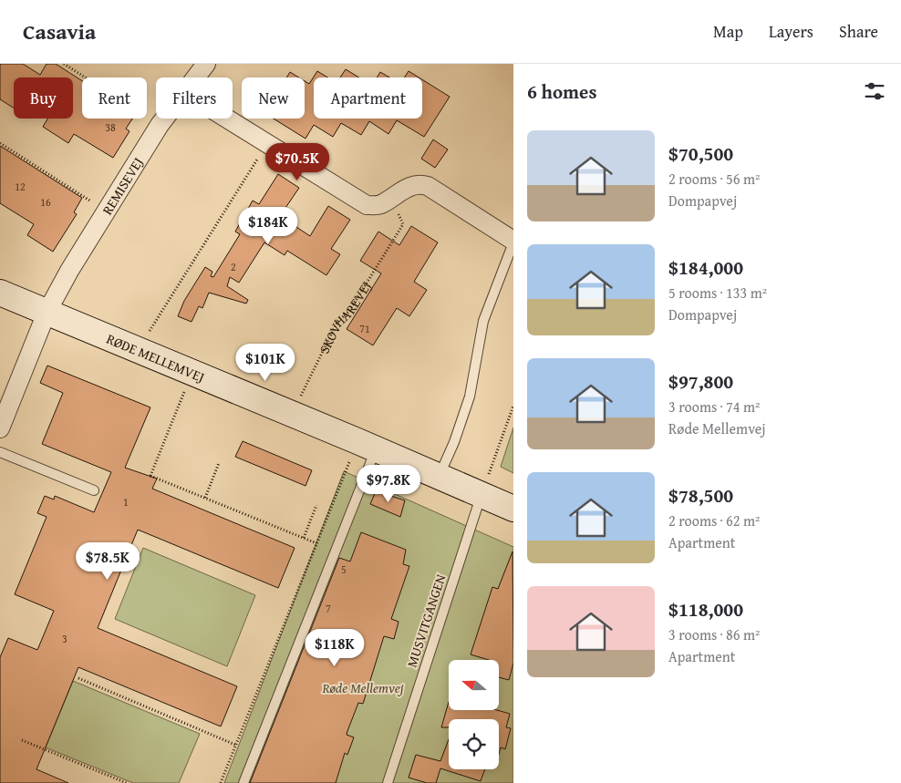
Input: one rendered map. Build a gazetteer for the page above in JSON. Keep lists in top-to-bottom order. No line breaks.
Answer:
{"streets":{"street":["REMISEVEJ","RØDE MELLEMVEJ"],"lane":["MUSVITGANGEN"],"path":["SKOVHAREVEJ"]},"crossings":[["REMISEVEJ","RØDE MELLEMVEJ"],["SKOVHAREVEJ","RØDE MELLEMVEJ"],["RØDE MELLEMVEJ","MUSVITGANGEN"]],"parks":["Røde Mellemvej"],"house_numbers":["38","12","16","2","71","1","5","7","3"],"north":"left","page":{"header":"Casavia","nav":["Map","Layers","Share"],"heading":"6 homes","chip":["Buy","Rent","Filters","New","Apartment"],"list":[{"name":"$70,500","note":"2 rooms · 56 m² · Dompapvej"},{"name":"$184,000","note":"5 rooms · 133 m² · Dompapvej"},{"name":"$97,800","note":"3 rooms · 74 m² · Røde Mellemvej"},{"name":"$78,500","note":"2 rooms · 62 m² · Apartment"},{"name":"$118,000","note":"3 rooms · 86 m² · Apartment"}],"price":["$70.5K","$184K","$101K","$97.8K","$78.5K","$118K"]}}
